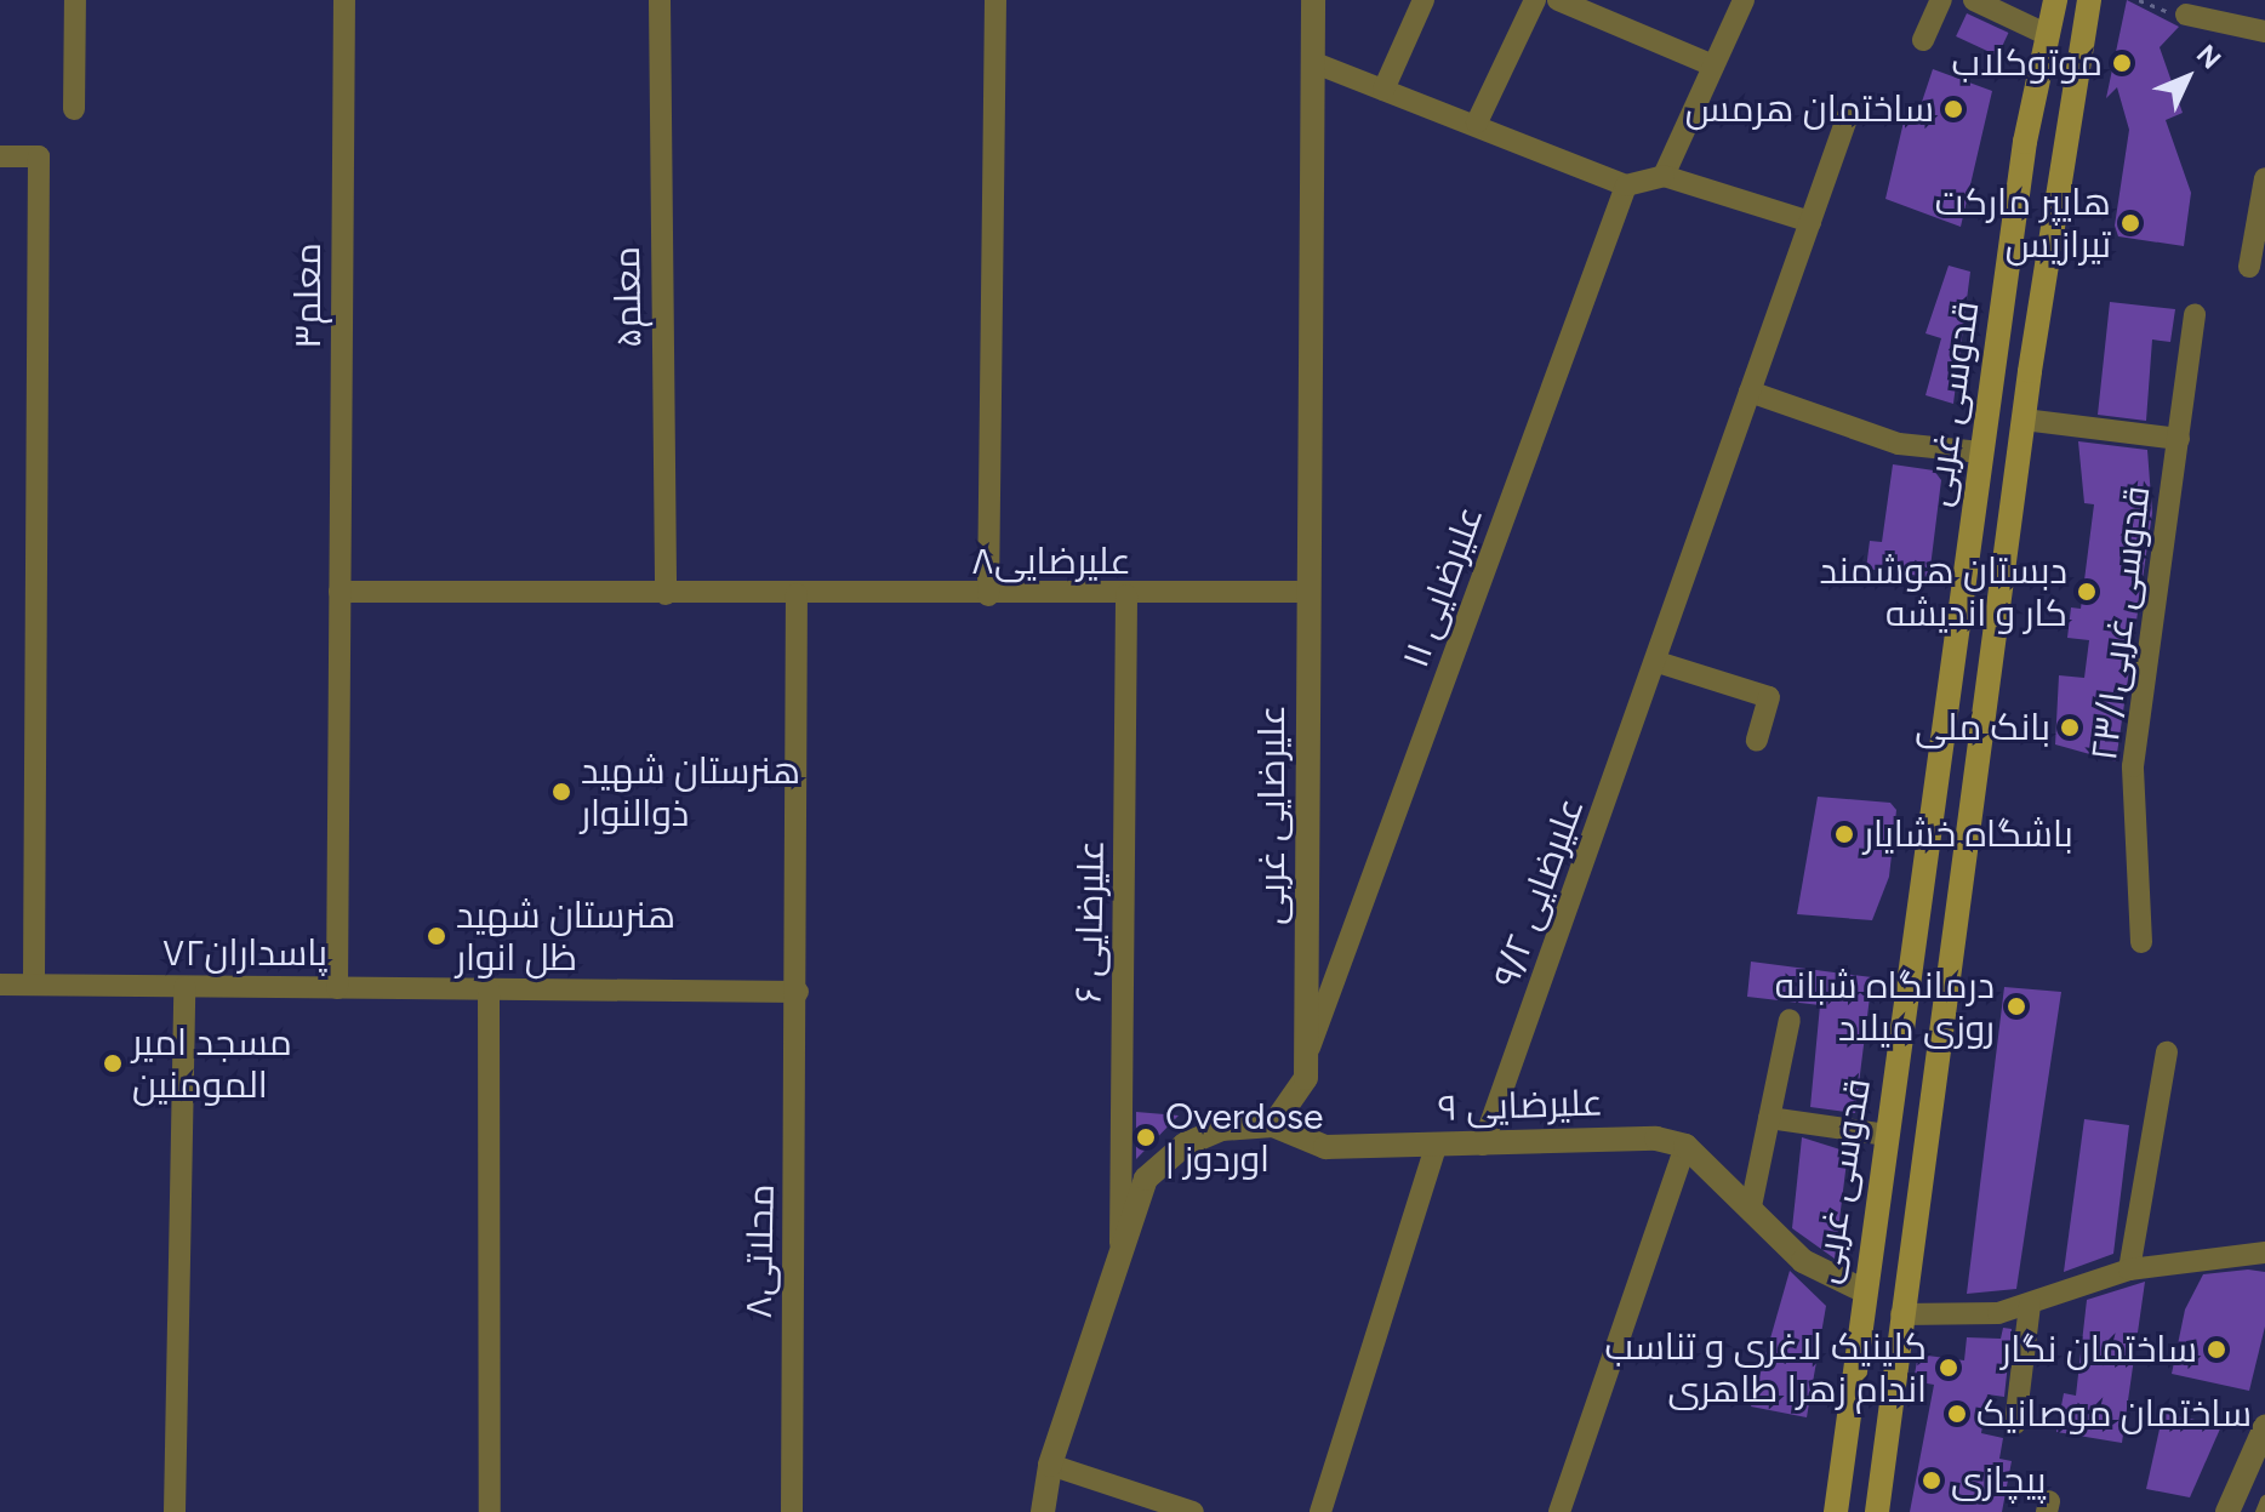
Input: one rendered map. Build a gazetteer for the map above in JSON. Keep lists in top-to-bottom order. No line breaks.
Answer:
{"streets":{"main road":["قدوسی غربی"],"street":["معلم۳","معلم۵","علیرضایی۸","۱۱ علیرضایی","قدوسی غربی۲۳/۱","علیرضایی غربی","۹/۲ علیرضایی","۶ علیرضایی","پاسداران۷۲","۹ علیرضایی","محلاتی۸"]},"crossings":[["معلم۳","علیرضایی۸"],["معلم۳","پاسداران۷۲"],["معلم۵","علیرضایی۸"],["علیرضایی۸","علیرضایی غربی"],["علیرضایی۸","۶ علیرضایی"],["علیرضایی۸","محلاتی۸"],["۱۱ علیرضایی","علیرضایی غربی"],["علیرضایی غربی","۹ علیرضایی"],["۹/۲ علیرضایی","۹ علیرضایی"],["پاسداران۷۲","محلاتی۸"]],"places":["موتوکلاب","ساختمان هرمس","هایپر مارکت تیرازیس","دبستان هوشمند کار و اندیشه","بانک ملی","هنرستان شهید ذوالنوار","باشگاه خشایار","هنرستان شهید ظل انوار","درمانگاه شبانه روزی میلاد","مسجد امیر المومنین","Overdose | اوردوز","ساختمان نگار","کلینیک لاغری و تناسب اندام زهرا طاهری","ساختمان موصانیک","پیچازی"],"north":"top right"}
